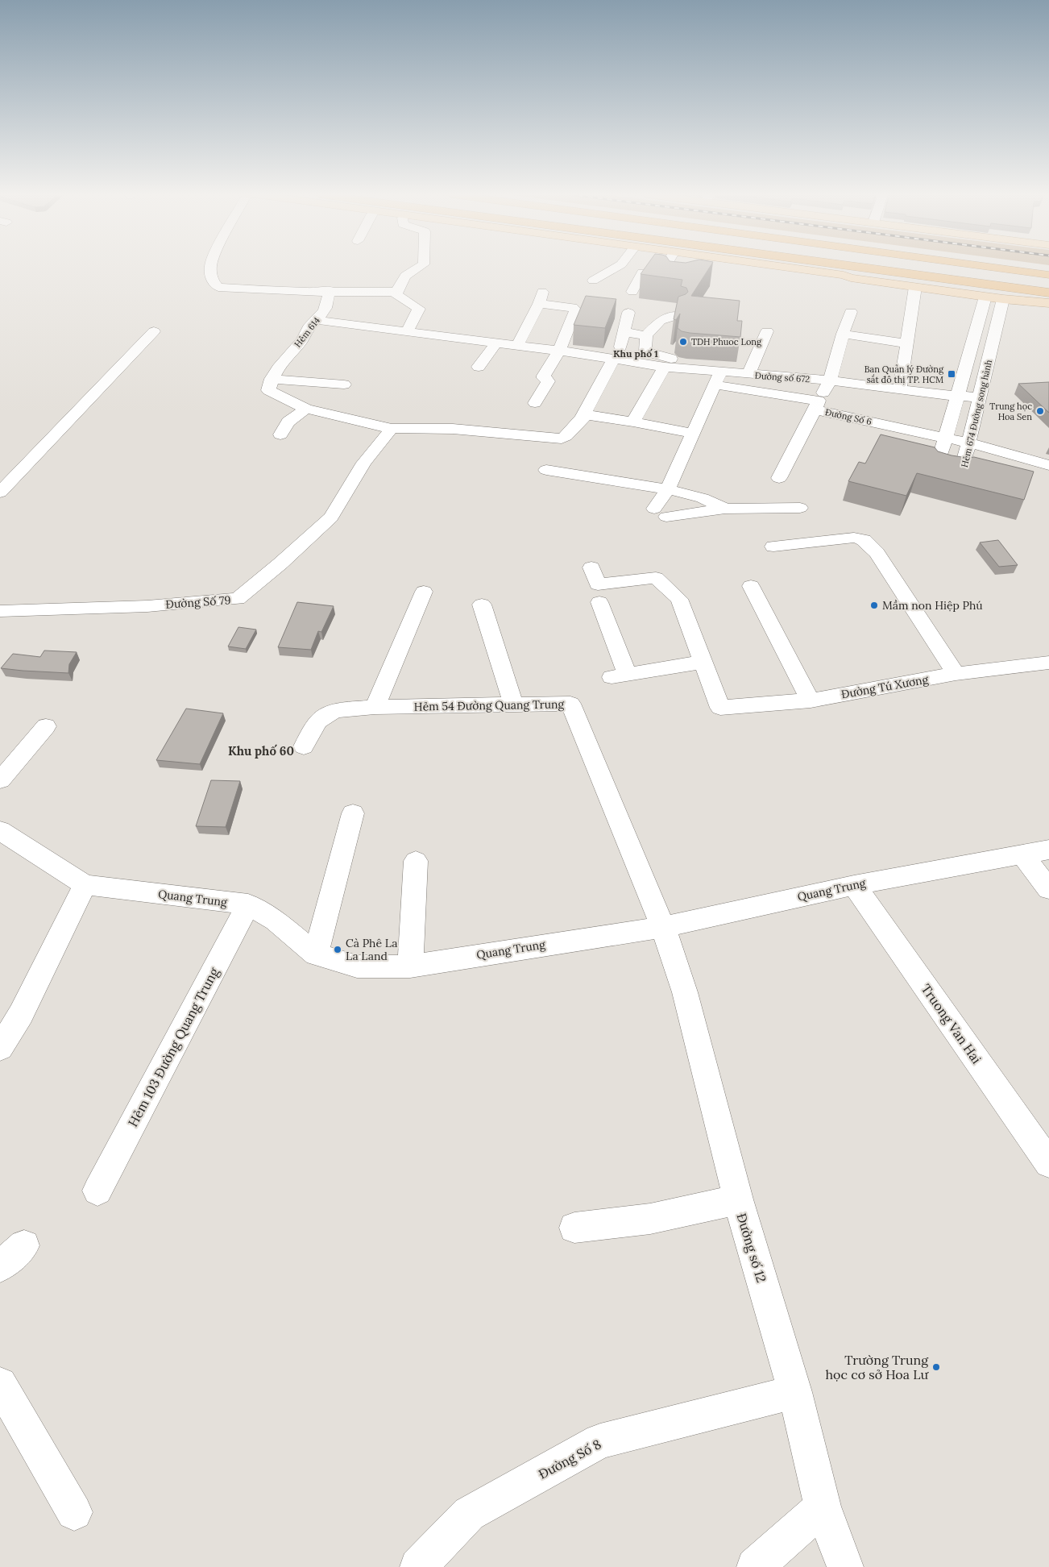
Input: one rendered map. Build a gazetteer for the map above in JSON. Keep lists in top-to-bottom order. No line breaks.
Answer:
{"streets":{"street":["Hẻm 614","Đường số 672","Hẻm 674 Đường song hành","Đường Số 6","Đường Số 79","Đường Tú Xương","Hẻm 54 Đường Quang Trung","Quang Trung","Truong Van Hai","Hẻm 103 Đường Quang Trung","Đường số 12","Đường Số 8"]},"crossings":[["Hẻm 614","Đường Số 6"],["Đường số 672","Hẻm 674 Đường song hành"],["Đường số 672","Đường Số 6"],["Hẻm 674 Đường song hành","Đường Số 6"],["Hẻm 54 Đường Quang Trung","Quang Trung"],["Hẻm 54 Đường Quang Trung","Đường số 12"],["Quang Trung","Truong Van Hai"],["Quang Trung","Hẻm 103 Đường Quang Trung"],["Quang Trung","Đường số 12"],["Đường số 12","Đường Số 8"]],"districts":["Khu phố 1","Khu phố 60"],"places":{"other":["TDH Phuoc Long","Trung học Hoa Sen","Mầm non Hiệp Phú","Cà Phê La La Land","Trường Trung học cơ sở Hoa Lư"],"transit":["Ban Quản lý Đường sắt đô thị TP. HCM"]}}
